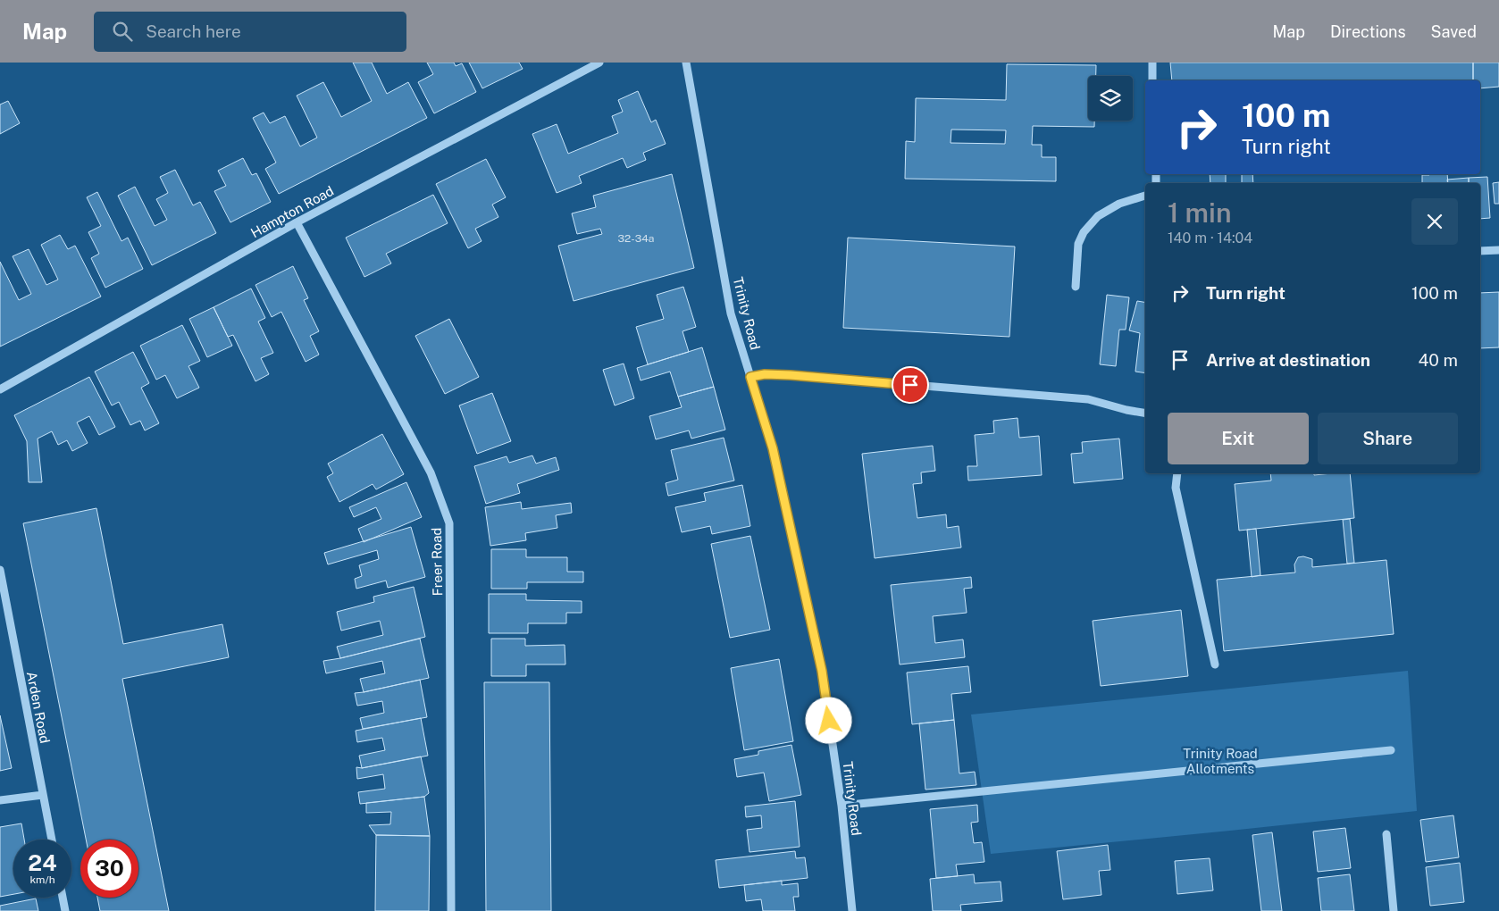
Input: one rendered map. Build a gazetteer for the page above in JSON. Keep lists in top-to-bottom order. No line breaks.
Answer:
{"streets":{"street":["Hampton Road","Trinity Road","Freer Road","Arden Road"]},"crossings":[["Hampton Road","Freer Road"]],"parks":["Trinity Road Allotments"],"house_numbers":["32-34a"],"page":{"header":"Map","search":"Search here","nav":["Map","Directions","Saved"],"turn":["100 m","Turn right"],"heading":["1 min","140 m · 14:04"],"list":[{"name":"Turn right","value":"100 m"},{"name":"Arrive at destination","value":"40 m"}],"buttons":["Exit","Share"],"speed":"24 km/h","limit":"30"}}
